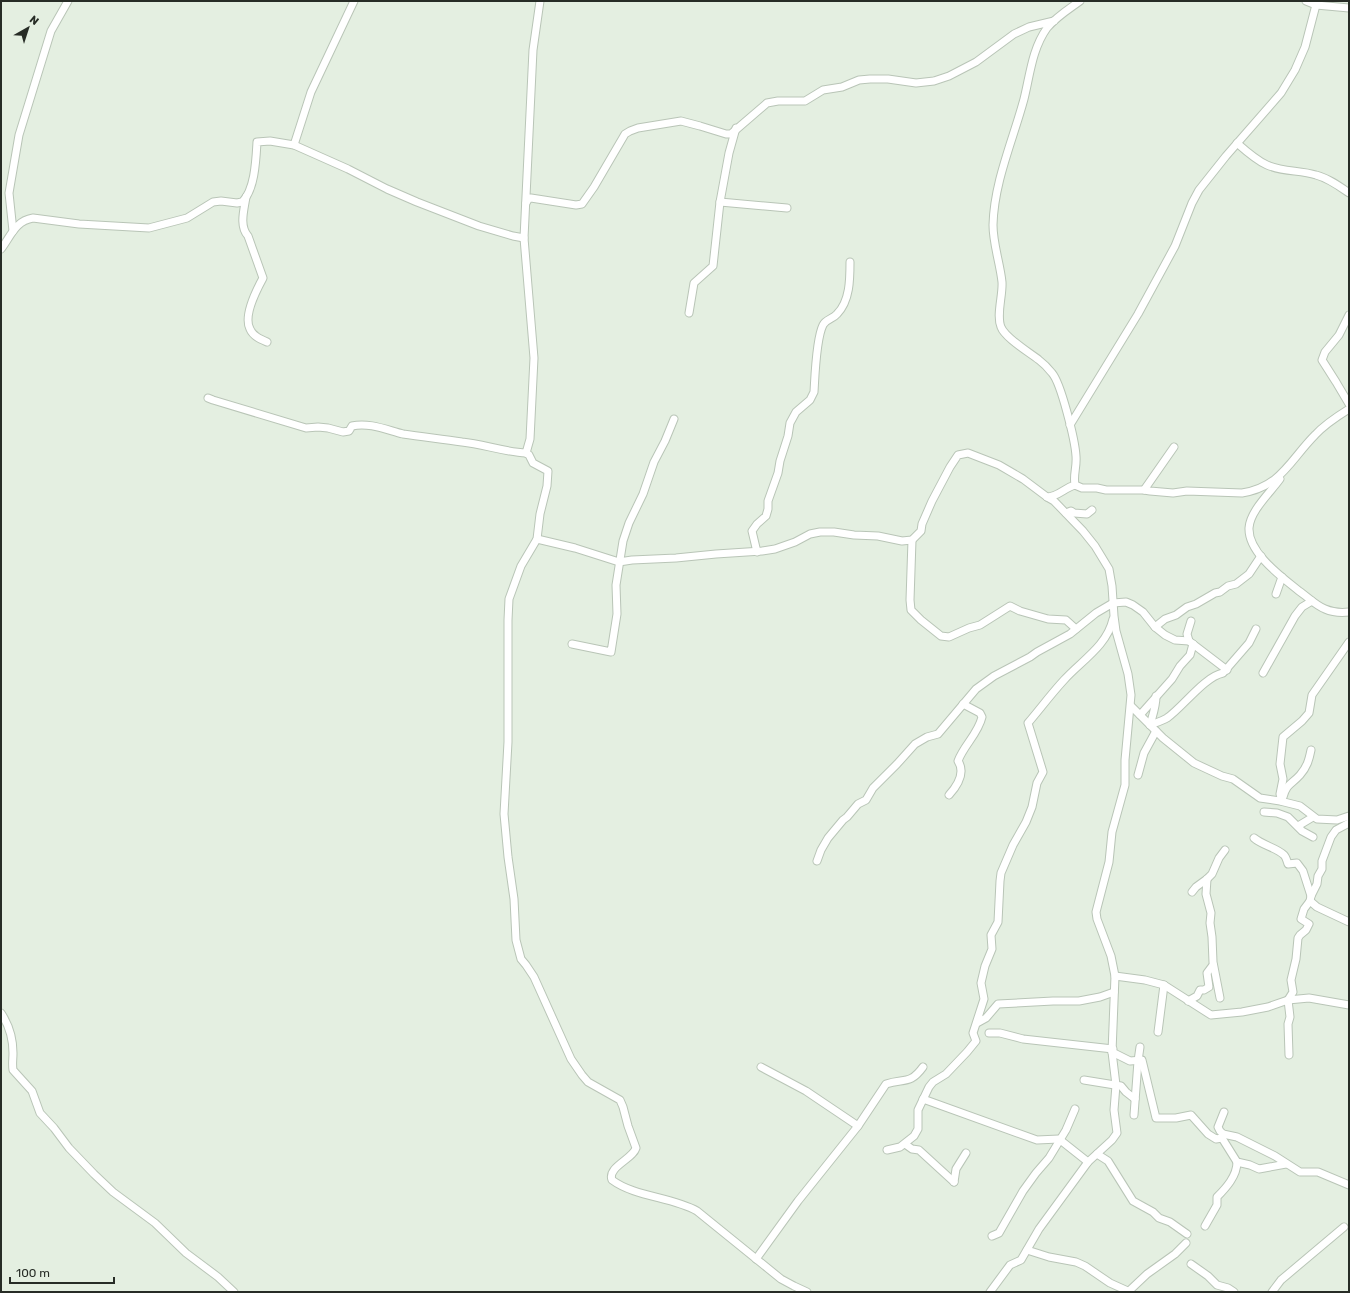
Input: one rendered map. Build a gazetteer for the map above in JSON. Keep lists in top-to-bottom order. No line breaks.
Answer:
{"scale_bar":"100 m","north":"top right"}
